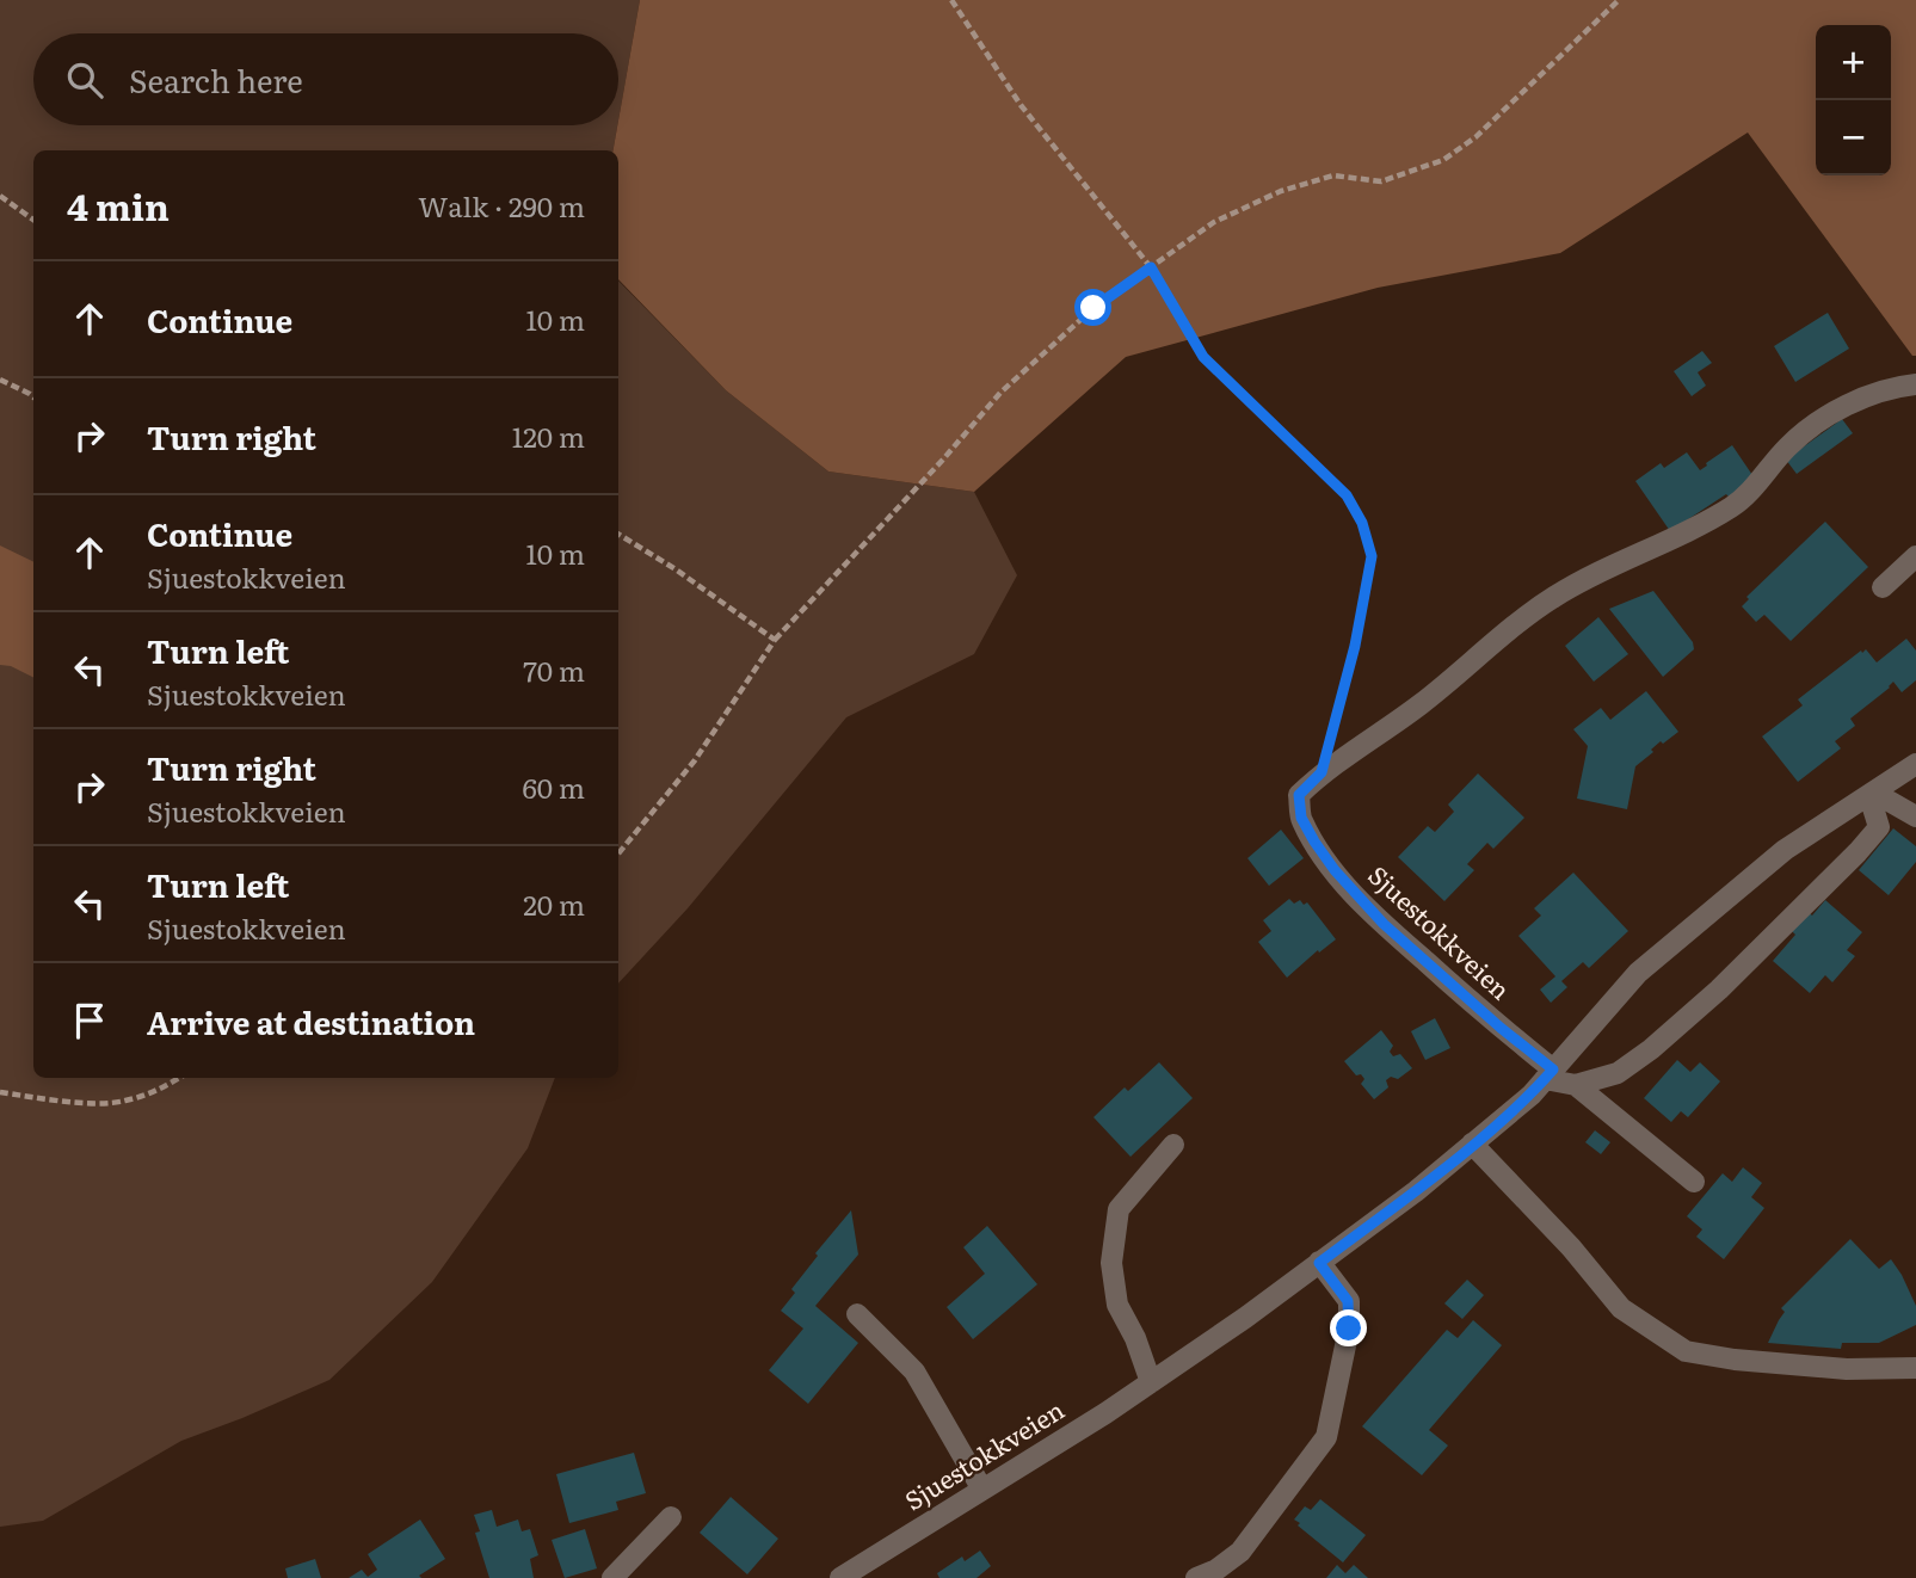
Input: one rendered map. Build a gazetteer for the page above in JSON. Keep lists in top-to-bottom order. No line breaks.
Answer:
{"streets":{"street":["Sjuestokkveien"]},"page":{"map_buttons":["+","−"],"search":"Search here","heading":["4 min","Walk · 290 m"],"list":[["Continue","10 m"],["Turn right","120 m"],["Continue","Sjuestokkveien","10 m"],["Turn left","Sjuestokkveien","70 m"],["Turn right","Sjuestokkveien","60 m"],["Turn left","Sjuestokkveien","20 m"],"Arrive at destination"]}}
